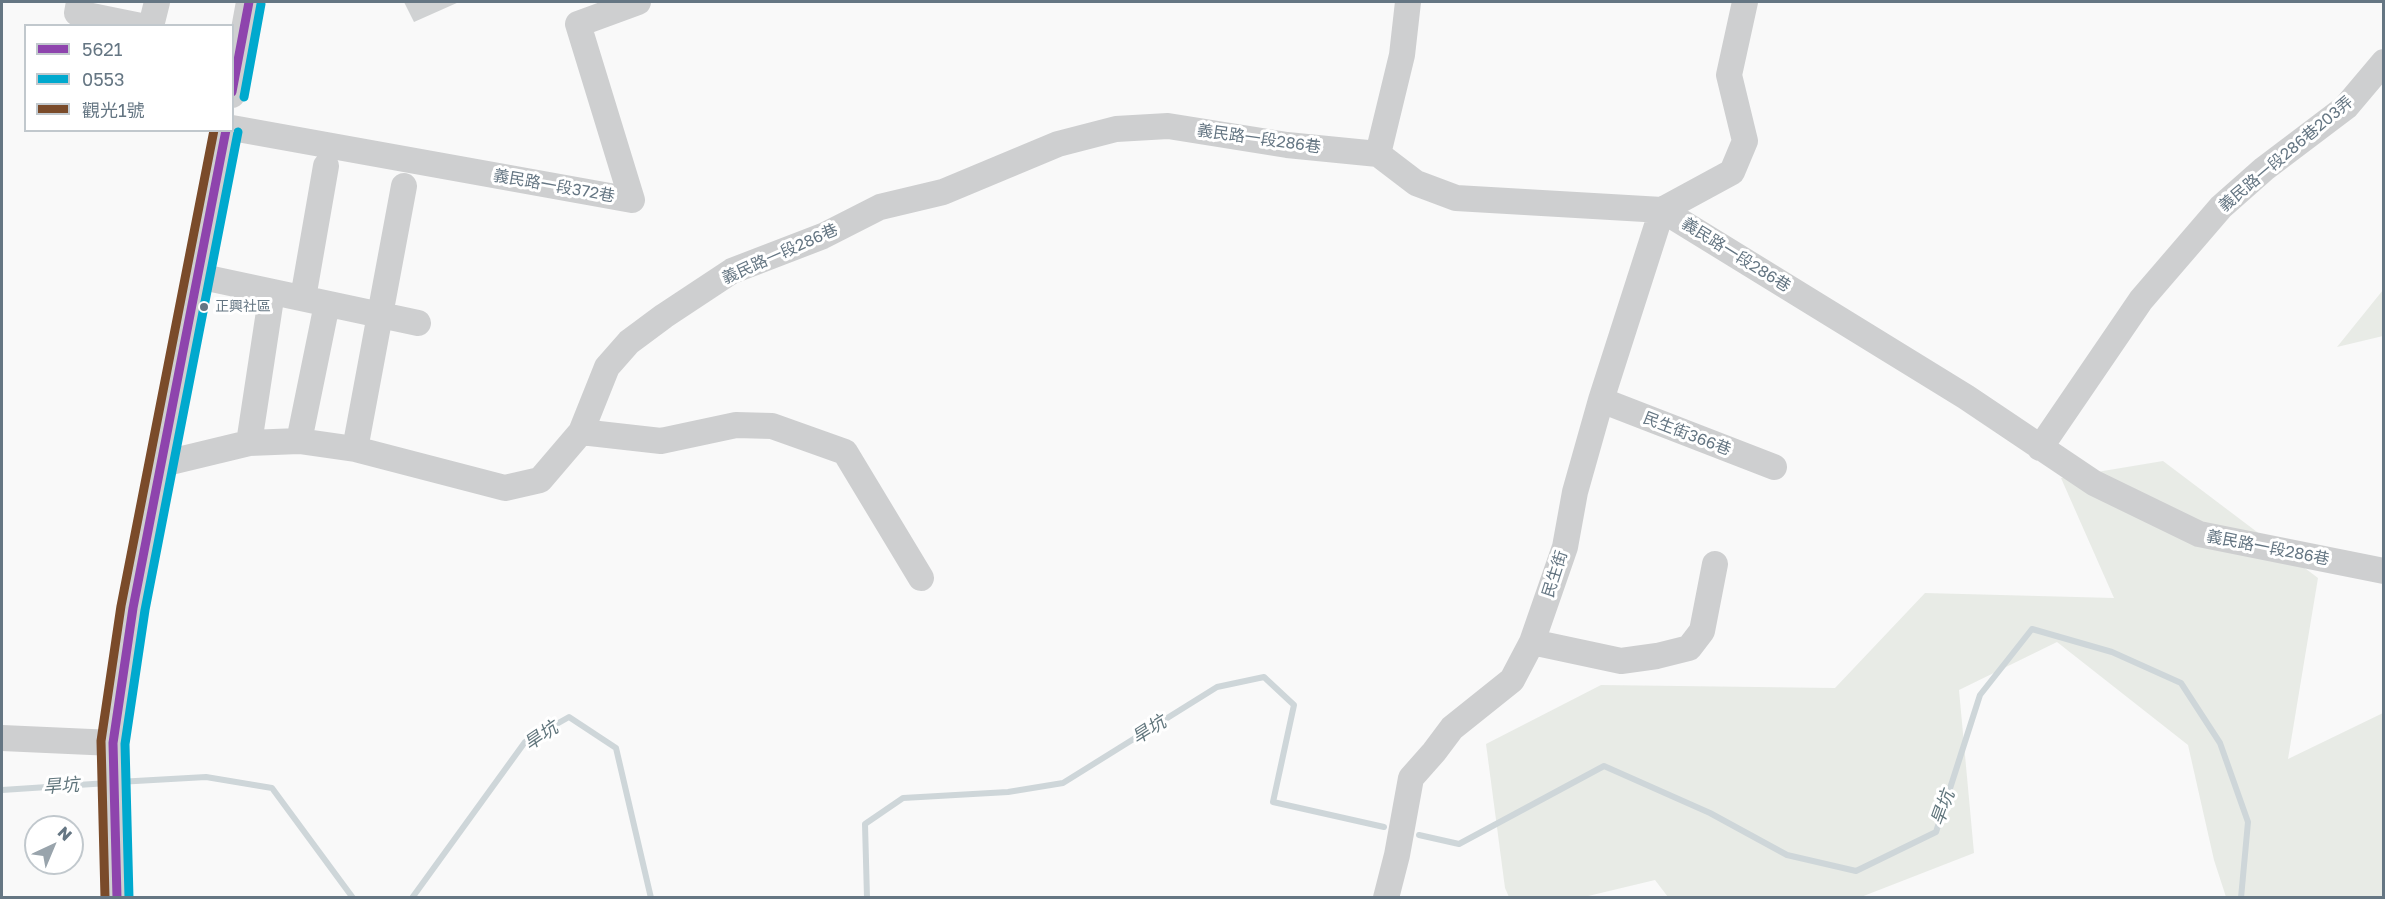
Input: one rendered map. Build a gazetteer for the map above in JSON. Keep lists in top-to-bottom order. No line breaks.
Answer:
{"streets":{"street":["義民路一段286巷","義民路一段286巷203弄","義民路一段372巷","民生街366巷","民生街"]},"crossings":[["義民路一段286巷","義民路一段286巷203弄"],["義民路一段286巷","民生街"],["民生街366巷","民生街"]],"water":["旱坑"],"places":["正興社區"],"lines":["transit line 5621","transit line 0553","transit line 觀光1號"],"legend":["5621","0553","觀光1號"],"north":"top right"}
